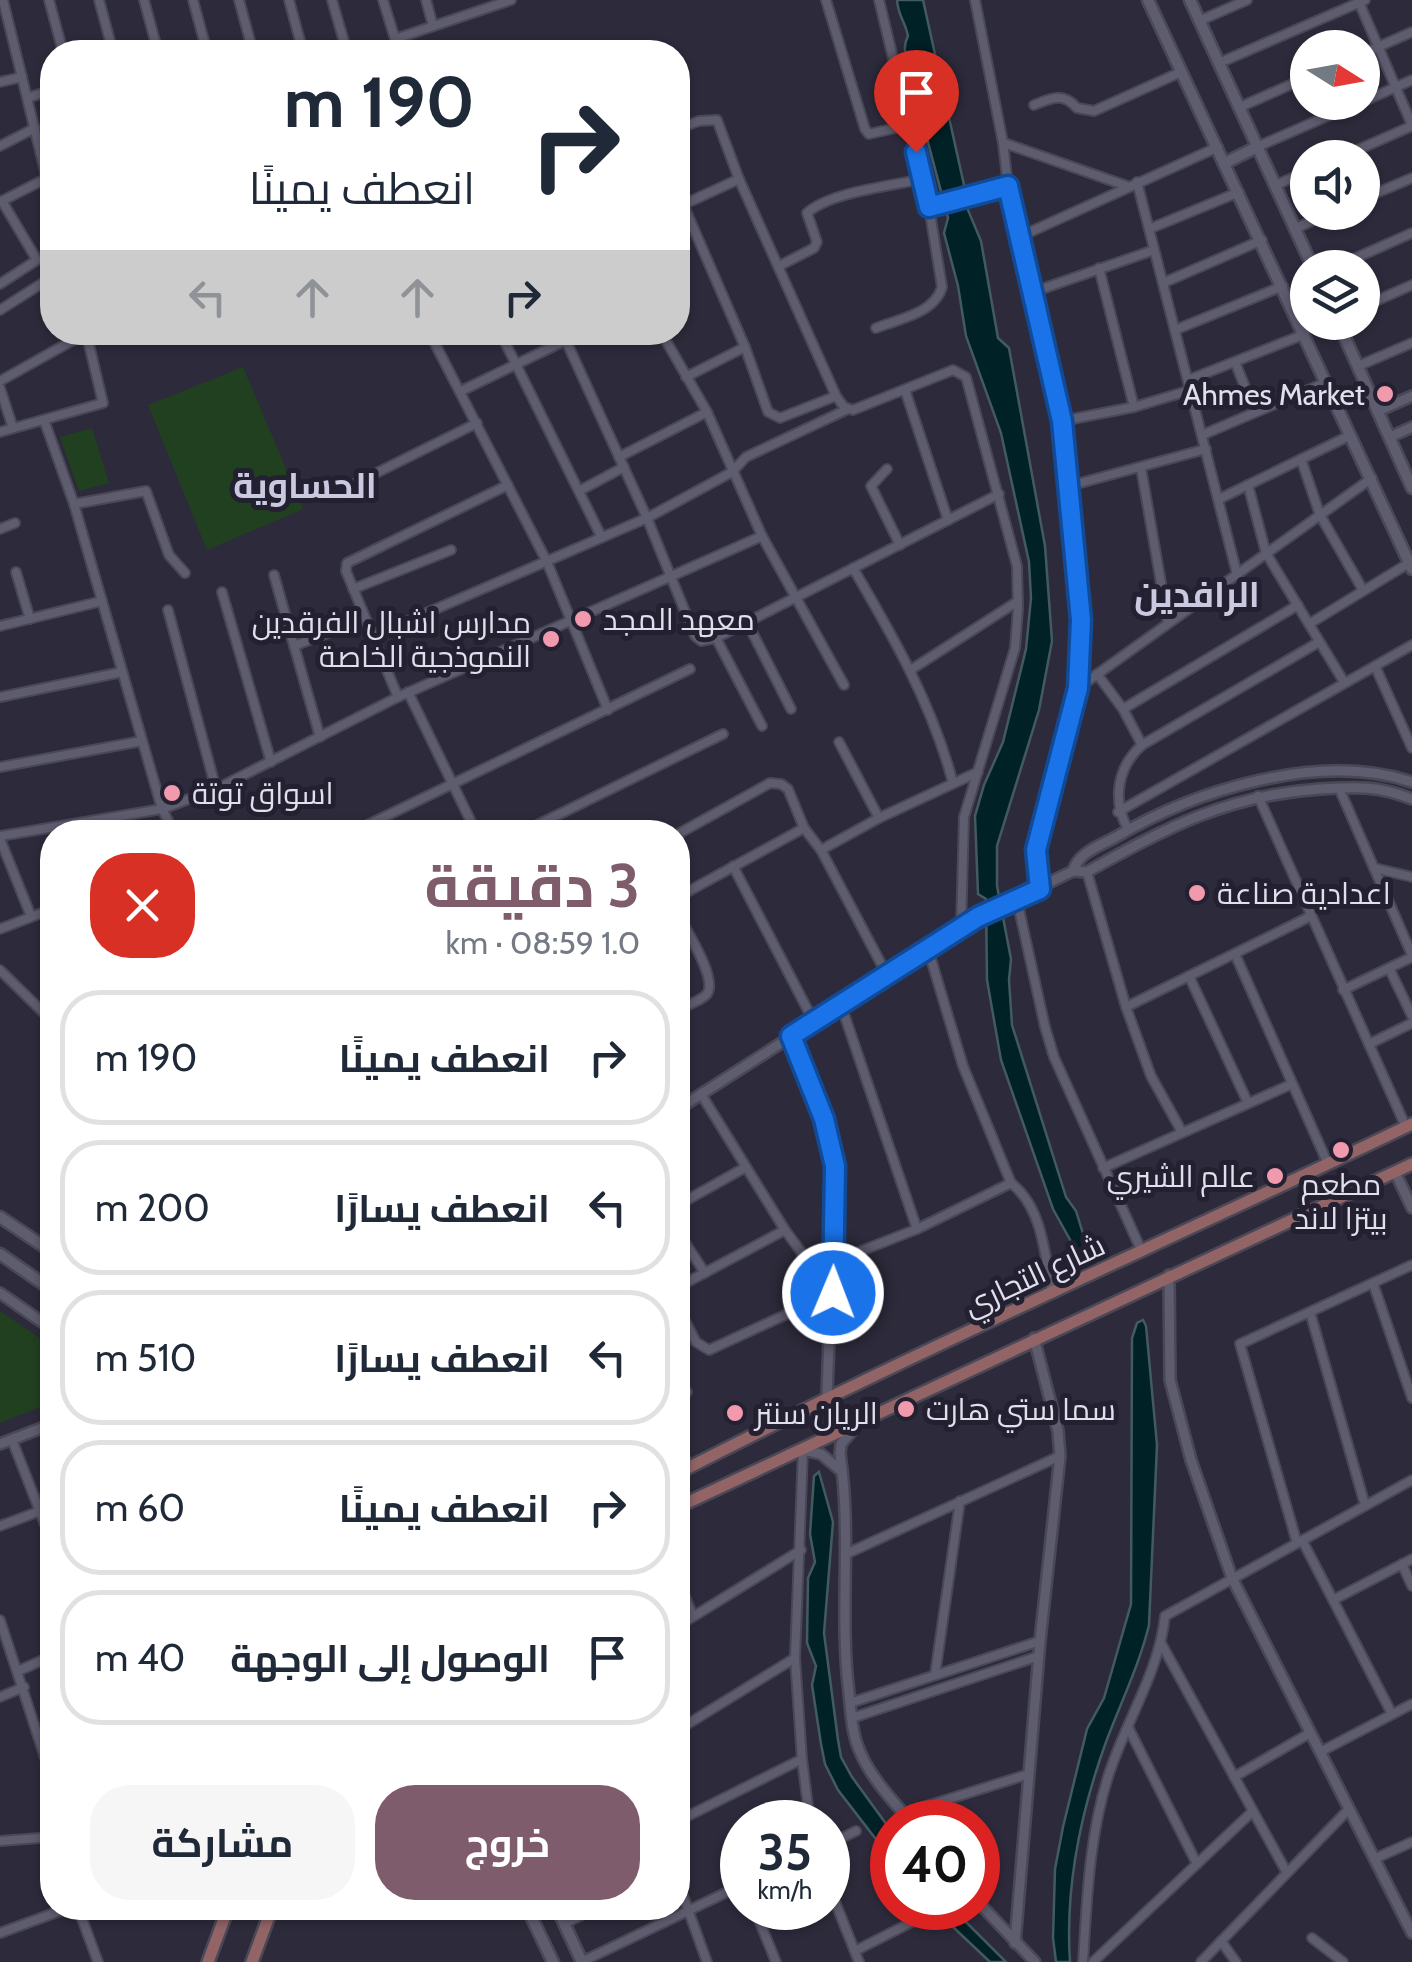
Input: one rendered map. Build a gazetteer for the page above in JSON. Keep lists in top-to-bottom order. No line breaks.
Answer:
{"streets":{"main road":["شارع التجاري"]},"districts":["الحساوية","الرافدين"],"places":["Ahmes Market","معهد المجد","مدارس اشبال الفرقدين النموذجية الخاصة","اسواق توتة","اعدادية صناعة","مطعم بيتزا لاند","عالم الشيري","سما ستي هارت","الريان سنتر"],"north":"right","page":{"turn":["190 m","انعطف يمينًا"],"heading":["3 دقيقة","1.0 km · 08:59"],"list":[{"name":"انعطف يمينًا","value":"190 m"},{"name":"انعطف يسارًا","value":"200 m"},{"name":"انعطف يسارًا","value":"510 m"},{"name":"انعطف يمينًا","value":"60 m"},{"name":"الوصول إلى الوجهة","value":"40 m"}],"buttons":["خروج","مشاركة"],"speed":"35 km/h","limit":"40"}}
